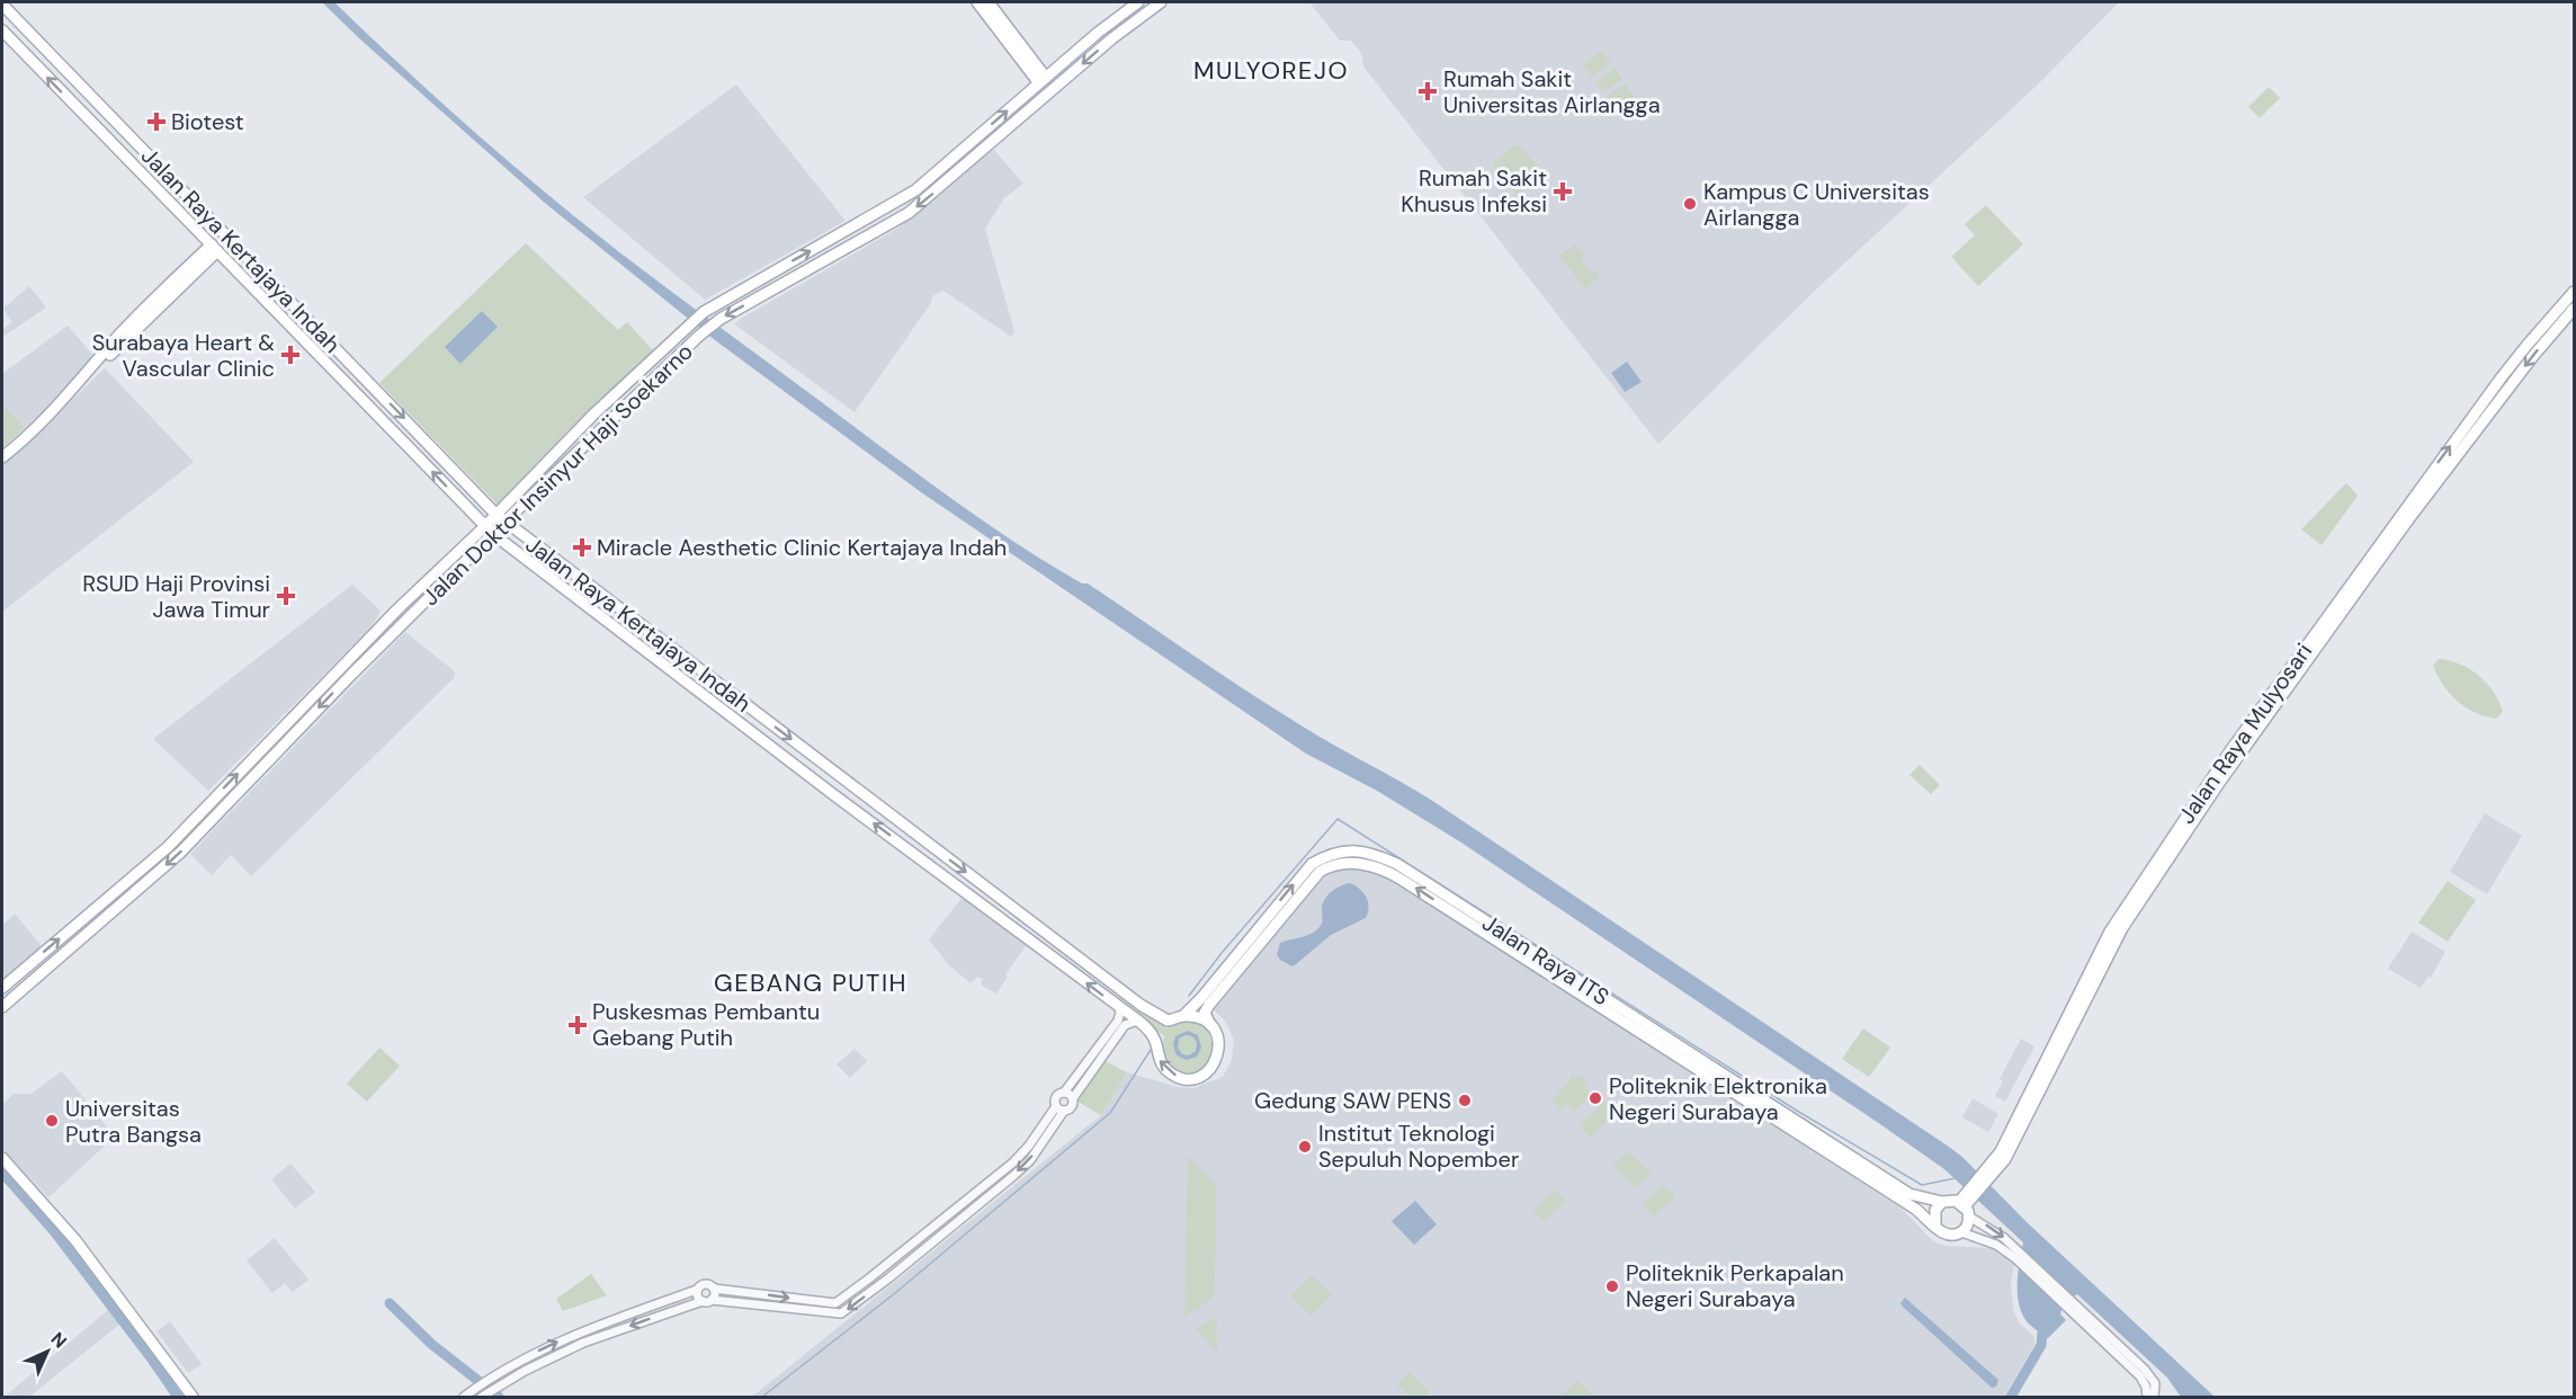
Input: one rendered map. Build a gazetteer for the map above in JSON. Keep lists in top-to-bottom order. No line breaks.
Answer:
{"streets":{"main road":["Jalan Raya Kertajaya Indah","Jalan Doktor Insinyur Haji Soekarno","Jalan Raya Mulyosari","Jalan Raya ITS"]},"crossings":[["Jalan Raya Kertajaya Indah","Jalan Doktor Insinyur Haji Soekarno"],["Jalan Raya Kertajaya Indah","Jalan Raya ITS"],["Jalan Raya Mulyosari","Jalan Raya ITS"]],"districts":["MULYOREJO","GEBANG PUTIH"],"places":{"health":["Rumah Sakit Universitas Airlangga","Biotest","Rumah Sakit Khusus Infeksi","Surabaya Heart & Vascular Clinic","Miracle Aesthetic Clinic Kertajaya Indah","RSUD Haji Provinsi Jawa Timur","Puskesmas Pembantu Gebang Putih"],"other":["Kampus C Universitas Airlangga","Politeknik Elektronika Negeri Surabaya","Gedung SAW PENS","Universitas Putra Bangsa","Institut Teknologi Sepuluh Nopember","Politeknik Perkapalan Negeri Surabaya"]},"north":"top right"}
